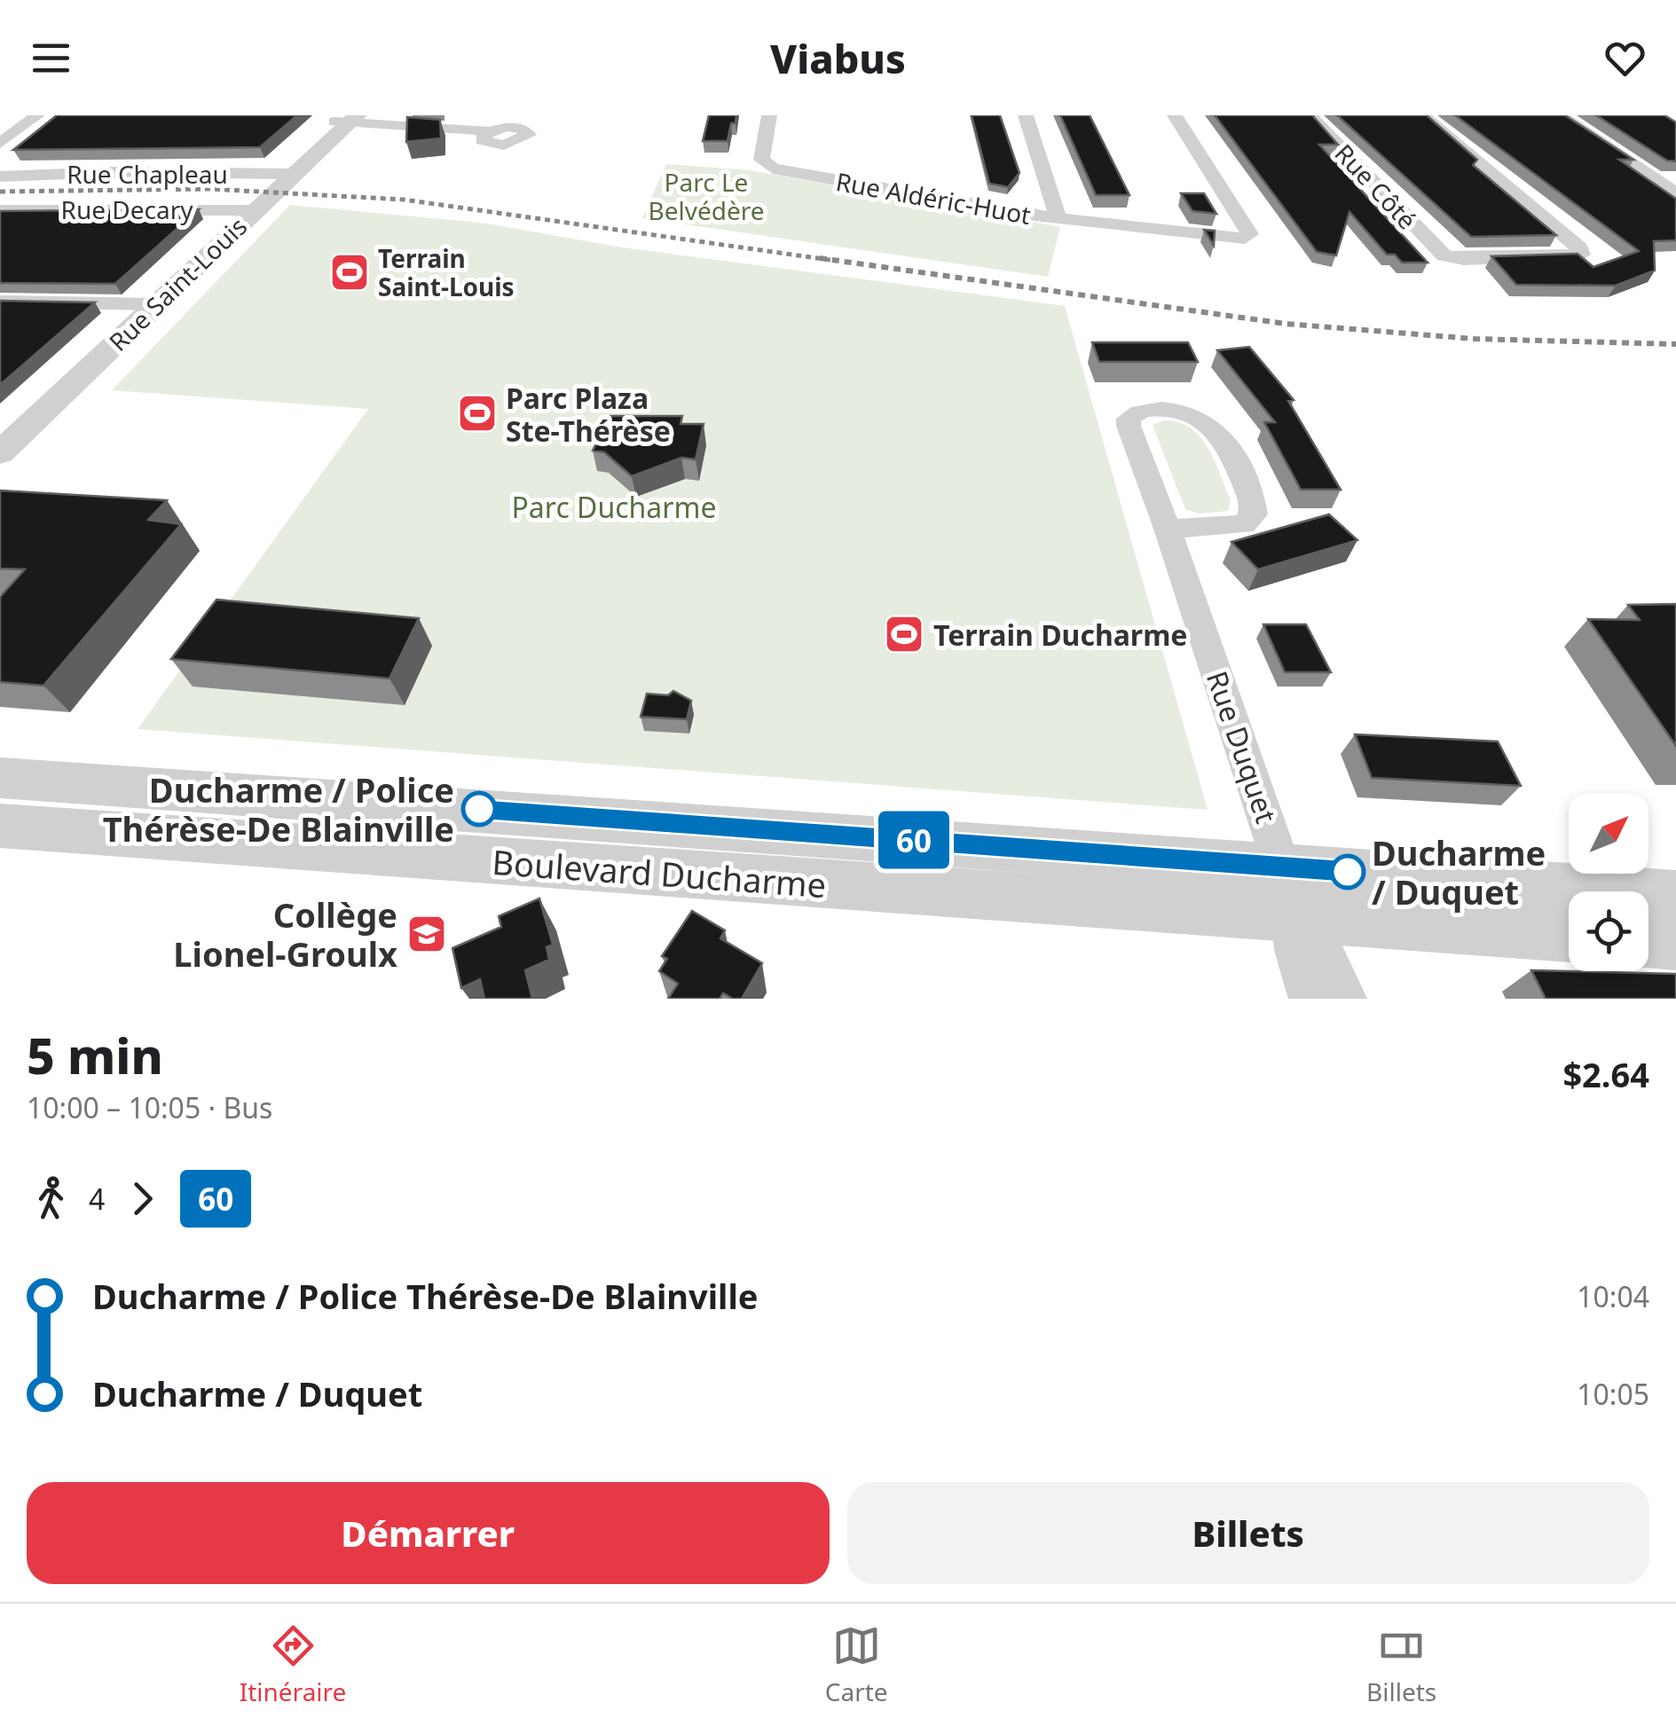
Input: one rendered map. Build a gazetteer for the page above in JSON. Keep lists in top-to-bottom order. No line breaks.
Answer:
{"streets":{"street":["Rue Chapleau","Rue Côté","Rue Aldéric-Huot","Rue Decary","Rue Saint-Louis","Rue Duquet","Boulevard Ducharme"]},"crossings":[["Rue Chapleau","Rue Saint-Louis"],["Rue Decary","Rue Saint-Louis"],["Rue Duquet","Boulevard Ducharme"]],"parks":["Parc Le Belvédère","Parc Ducharme"],"places":{"sports":["Terrain Saint-Louis","Parc Plaza Ste-Thérèse","Terrain Ducharme"],"other":["Ducharme / Police Thérèse-De Blainville","Ducharme / Duquet"],"school or university":["Collège Lionel-Groulx"]},"lines":["bus line 60"],"north":"top right","page":{"header":"Viabus","on_map":"60","heading":["5 min","10:00 – 10:05 · Bus","$2.64"],"legs":["4","60"],"list":[{"name":"Ducharme / Police Thérèse-De Blainville","value":"10:04"},{"name":"Ducharme / Duquet","value":"10:05"}],"buttons":["Démarrer","Billets"],"tabs":["Itinéraire","Carte","Billets"]}}
